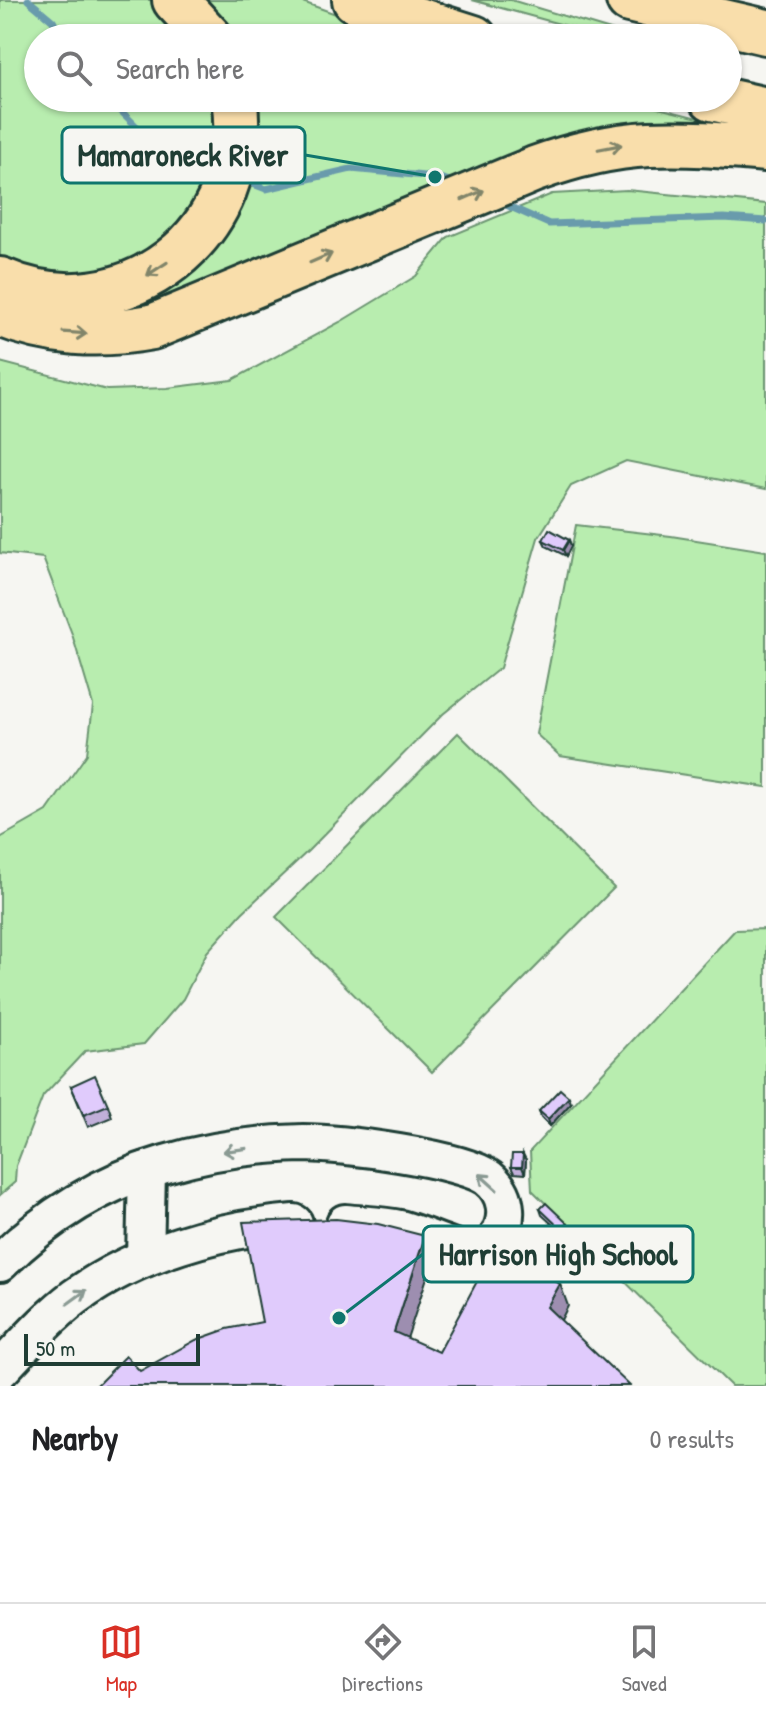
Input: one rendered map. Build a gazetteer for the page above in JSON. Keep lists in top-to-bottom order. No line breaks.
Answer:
{"places":["Mamaroneck River","Harrison High School"],"scale_bar":"50 m","page":{"search":"Search here","scale":"50 m","heading":["Nearby","0 results"],"nav":["Map","Directions","Saved"]}}
